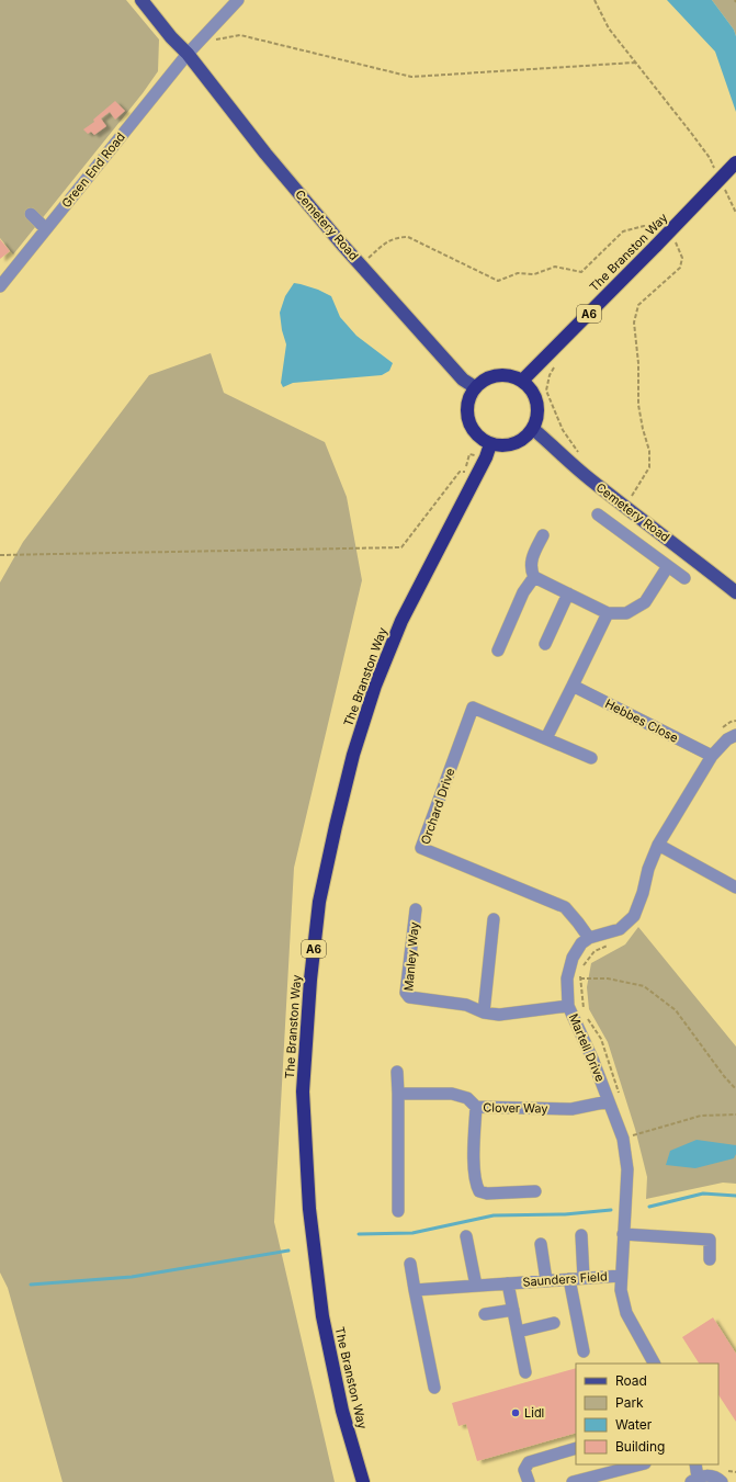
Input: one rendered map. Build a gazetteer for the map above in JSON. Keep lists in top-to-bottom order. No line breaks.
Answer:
{"streets":{"highway":["The Branston Way","A6"],"main road":["Cemetery Road"],"street":["Green End Road","Hebbes Close","Orchard Drive","Manley Way","Martell Drive","Clover Way","Saunders Field"]},"crossings":[["Green End Road","Cemetery Road"],["Cemetery Road","The Branston Way"],["Hebbes Close","Martell Drive"],["Orchard Drive","Martell Drive"],["Manley Way","Martell Drive"],["Martell Drive","Clover Way"],["Martell Drive","Saunders Field"]],"places":["Lidl"],"legend":["Road","Park","Water","Building"]}
